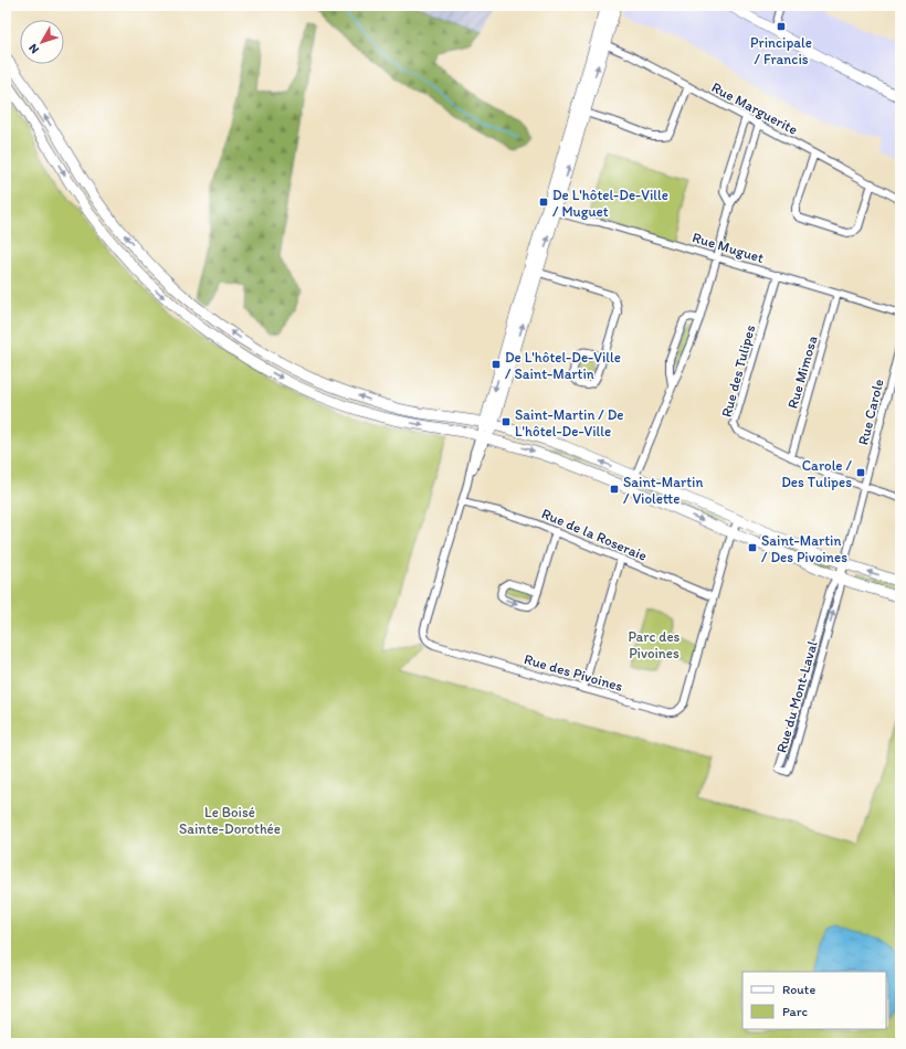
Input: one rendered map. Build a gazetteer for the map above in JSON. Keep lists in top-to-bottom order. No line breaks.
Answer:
{"streets":{"street":["Rue Marguerite","Rue Muguet","Rue des Tulipes","Rue Mimosa","Rue Carole","Rue de la Roseraie","Rue des Pivoines","Rue du Mont-Laval"]},"crossings":[["Rue Muguet","Rue des Tulipes"],["Rue Muguet","Rue Mimosa"],["Rue des Tulipes","Rue Mimosa"],["Rue des Tulipes","Rue Carole"],["Rue Carole","Rue du Mont-Laval"],["Rue de la Roseraie","Rue des Pivoines"]],"parks":["Parc des Pivoines","Le Boisé Sainte-Dorothée"],"places":{"transit":["Principale / Francis","De L'hôtel-De-Ville / Muguet","De L'hôtel-De-Ville / Saint-Martin","Saint-Martin / De L'hôtel-De-Ville","Carole / Des Tulipes","Saint-Martin / Violette","Saint-Martin / Des Pivoines"]},"legend":["Route","Parc"],"north":"bottom left"}
